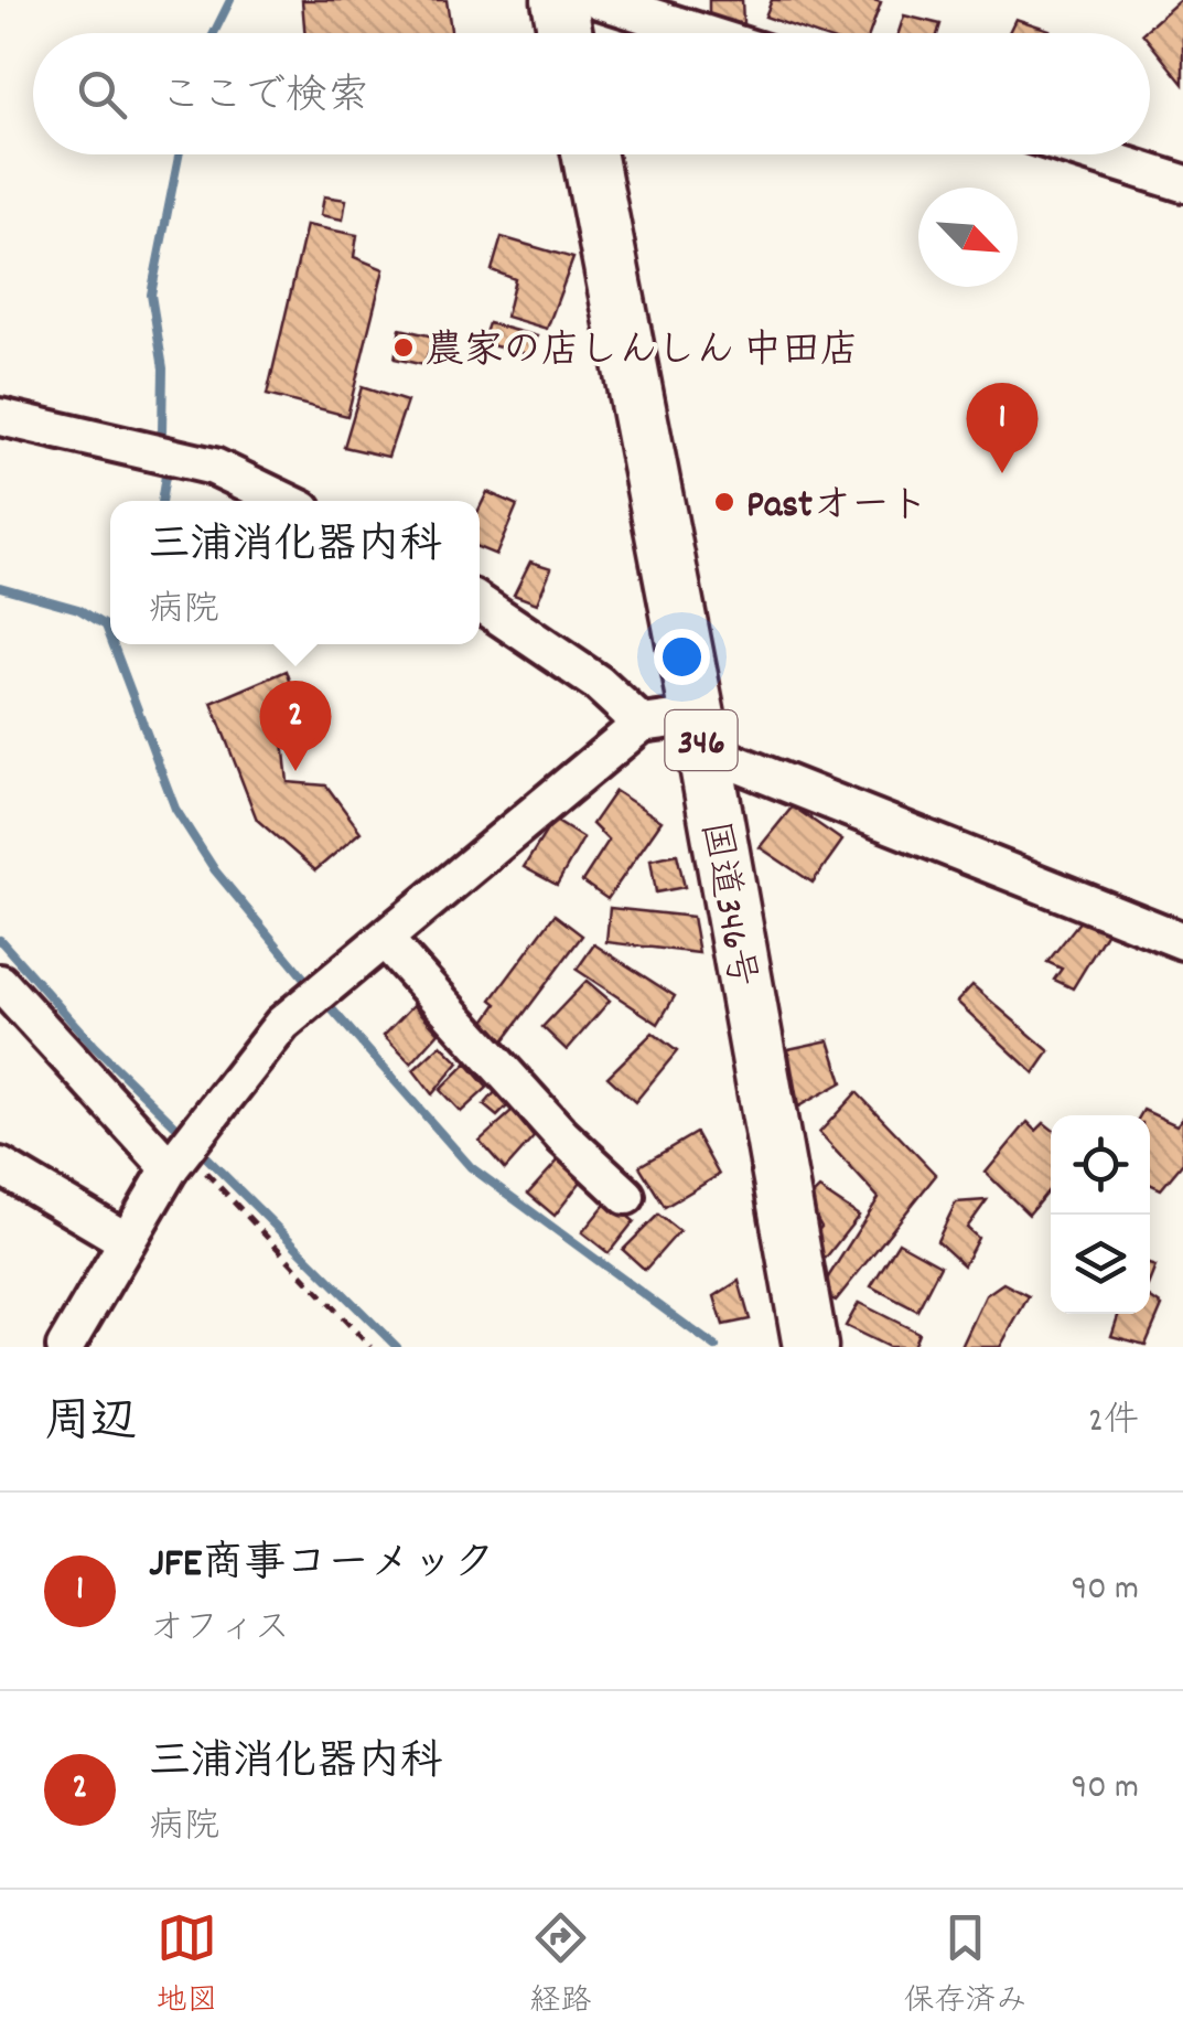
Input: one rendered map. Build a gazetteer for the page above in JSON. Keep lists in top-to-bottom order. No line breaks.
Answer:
{"streets":{"highway":["346","国道346号"]},"places":["農家の店しんしん 中田店","Pastオート"],"north":"bottom right","page":{"search":"ここで検索","pins":["1","2"],"popup":["三浦消化器内科","病院"],"heading":["周辺","2件"],"list":[{"mark":"1","name":"JFE商事コーメック","note":"オフィス","value":"90 m"},{"mark":"2","name":"三浦消化器内科","note":"病院","value":"90 m"}],"nav":["地図","経路","保存済み"]}}
